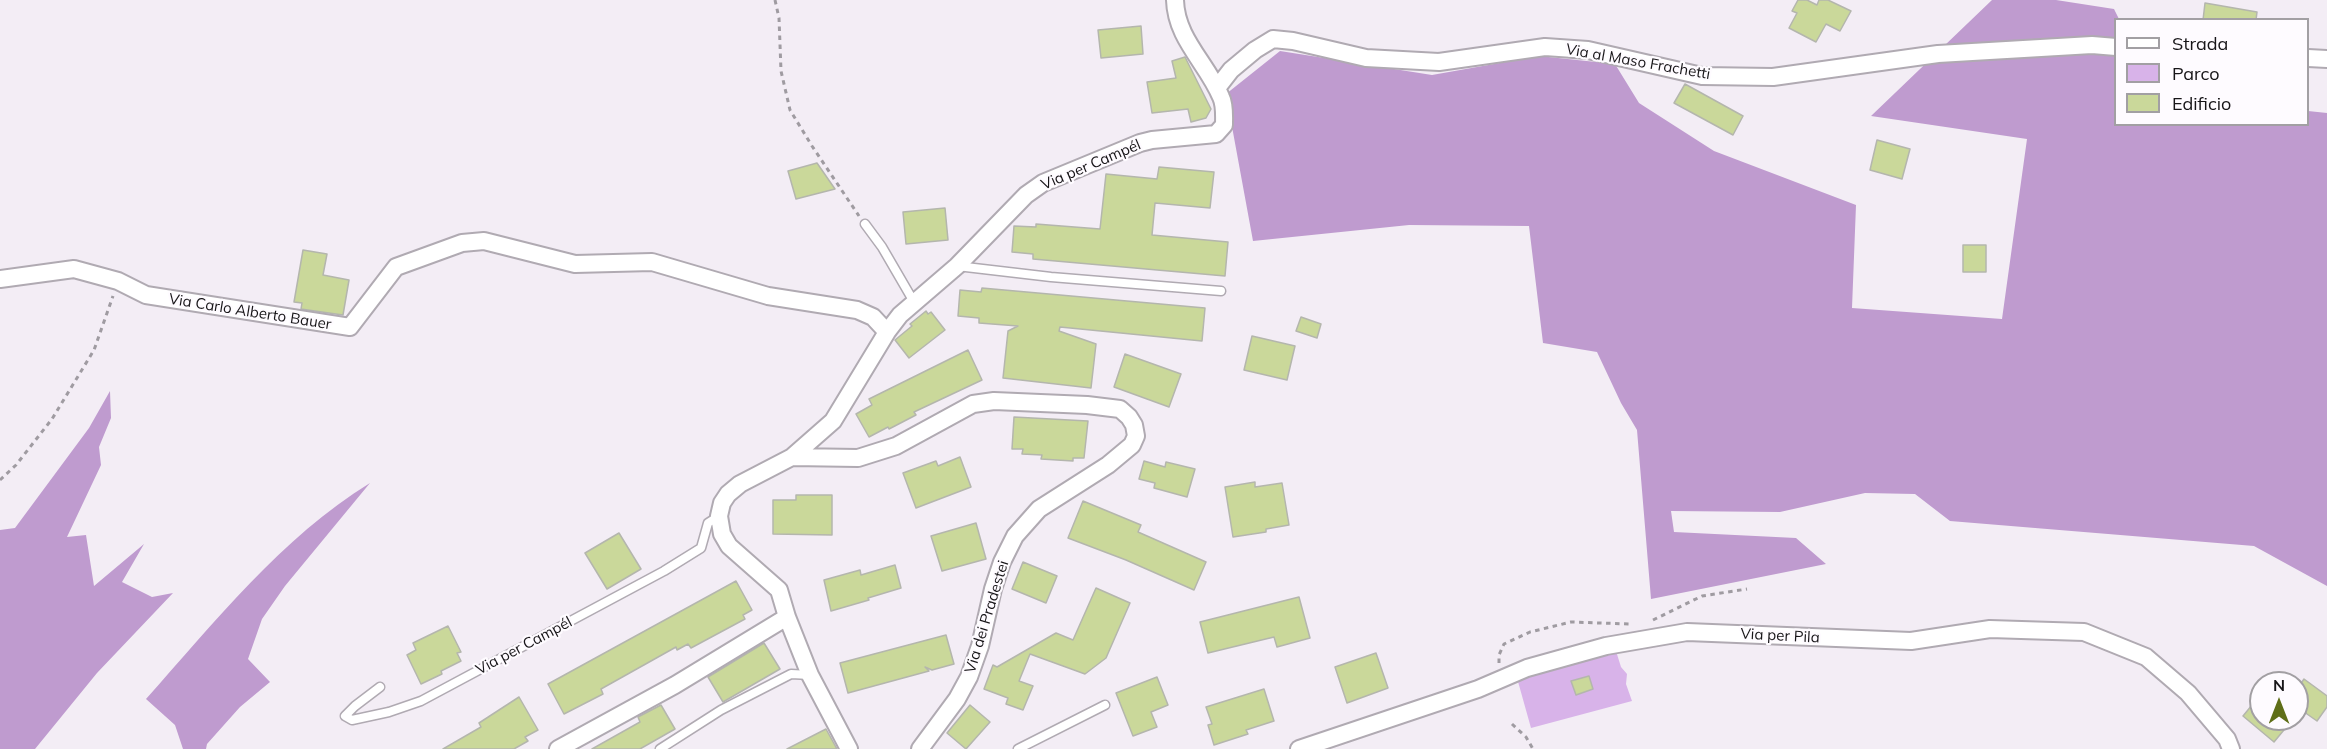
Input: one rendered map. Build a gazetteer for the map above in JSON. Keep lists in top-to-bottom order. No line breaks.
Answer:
{"streets":{"street":["Via al Maso Frachetti","Via per Campél","Via Carlo Alberto Bauer","Via dei Pradestei","Via per Pila"]},"crossings":[["Via al Maso Frachetti","Via per Campél"],["Via per Campél","Via Carlo Alberto Bauer"],["Via per Campél","Via dei Pradestei"]],"legend":["Strada","Parco","Edificio"],"north":"top"}
